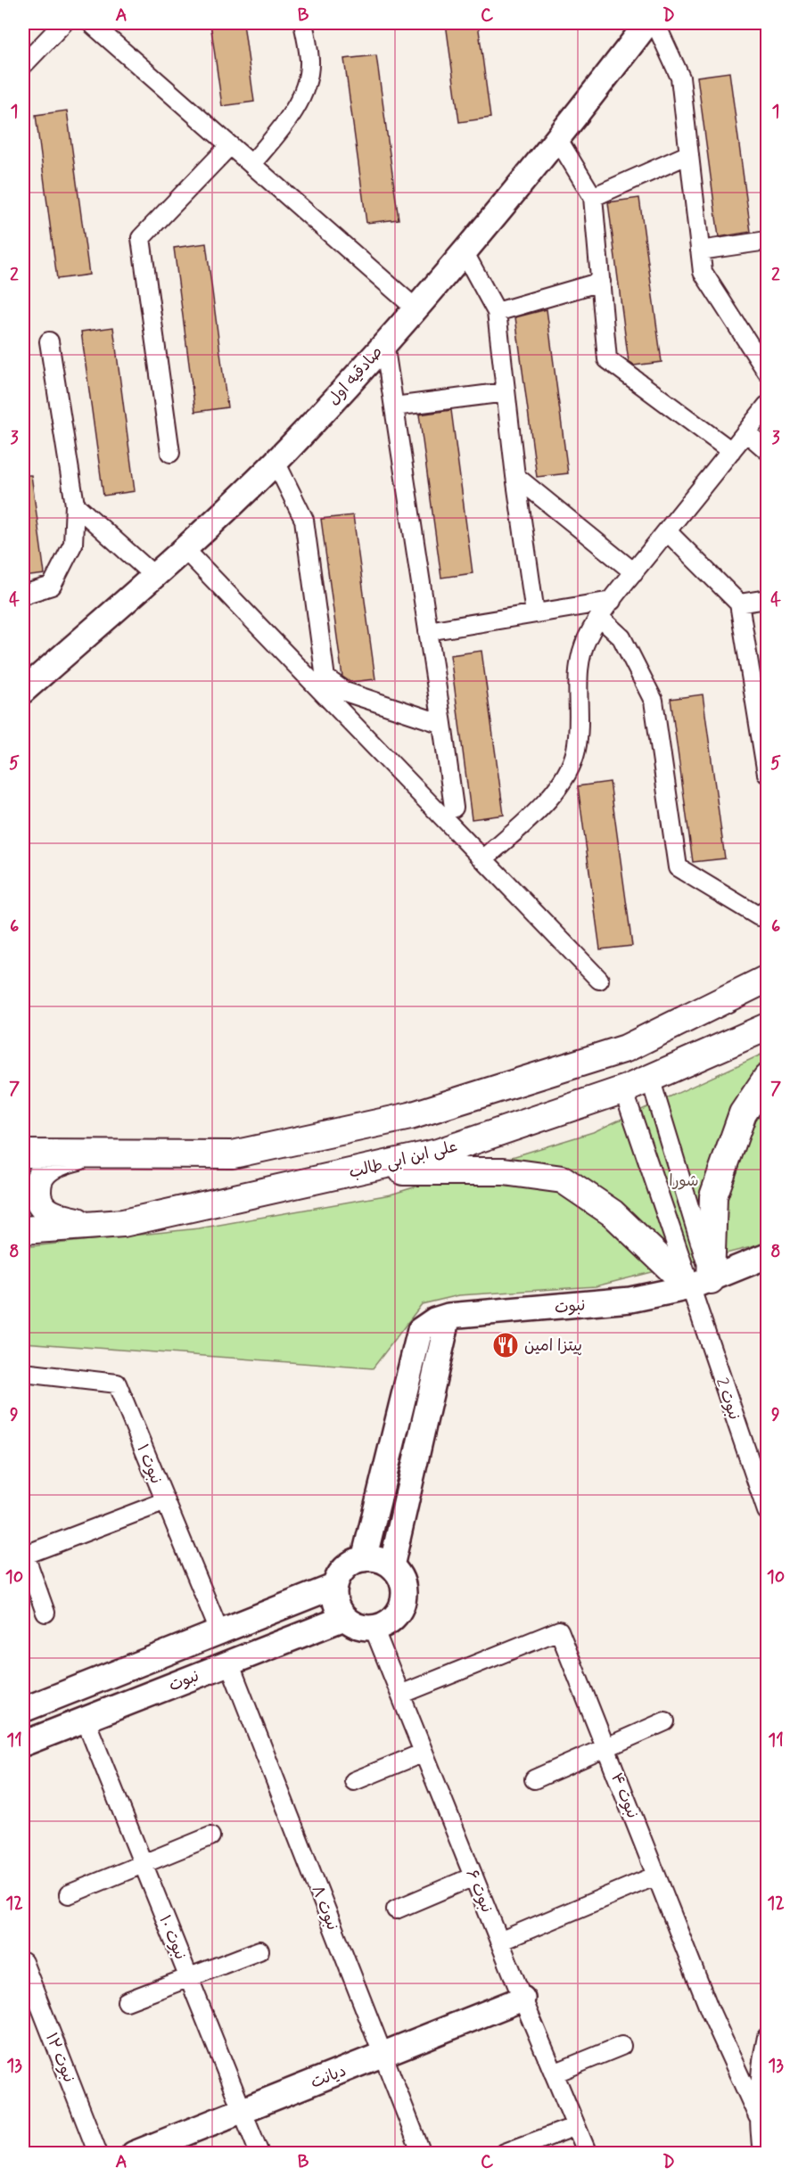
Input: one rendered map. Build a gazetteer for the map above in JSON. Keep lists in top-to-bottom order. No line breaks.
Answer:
{"streets":{"main road":["صادقیه اول","علی ابن ابی طالب","نبوت","دیانت"],"street":["نبوت 2","نبوت ۱","نبوت ۴","نبوت ۶","نبوت ۸","نبوت ۱۰","نبوت ۱۲"]},"crossings":[["نبوت","نبوت 2"],["نبوت","نبوت ۱"],["نبوت","نبوت ۶"],["نبوت","نبوت ۸"],["نبوت","نبوت ۱۰"],["نبوت ۴","نبوت ۶"],["نبوت ۶","دیانت"],["نبوت ۸","دیانت"],["نبوت ۱۰","دیانت"]],"parks":["شورا"],"places":{"restaurant":["پیتزا امین"]},"grid":{"columns":["A","B","C","D"],"rows":["1","2","3","4","5","6","7","8","9","10","11","12","13"]}}
